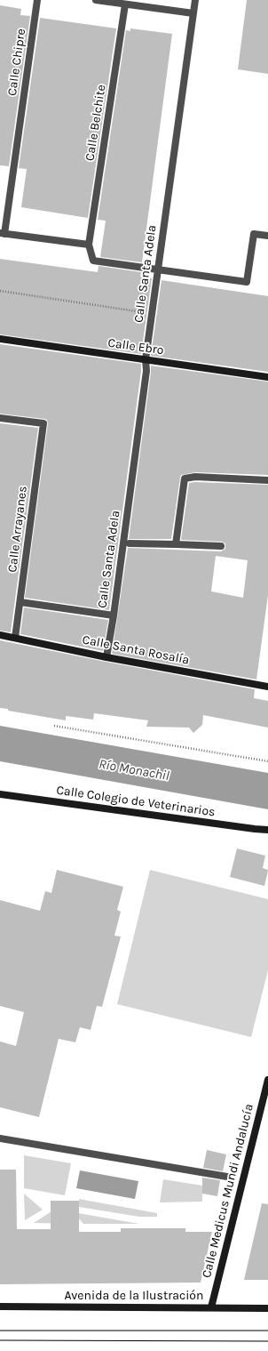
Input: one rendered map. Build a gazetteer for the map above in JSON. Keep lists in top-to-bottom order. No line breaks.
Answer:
{"streets":{"street":["Calle Chipre","Calle Belchite","Calle Santa Adela","Calle Ebro","Calle Arrayanes","Calle Santa Rosalía","Calle Colegio de Veterinarios","Calle Medicus Mundi Andalucía","Avenida de la Ilustración"]},"crossings":[["Calle Santa Adela","Calle Ebro"],["Calle Santa Adela","Calle Santa Rosalía"],["Calle Arrayanes","Calle Santa Rosalía"],["Calle Medicus Mundi Andalucía","Avenida de la Ilustración"]],"water":["Río Monachil"]}
